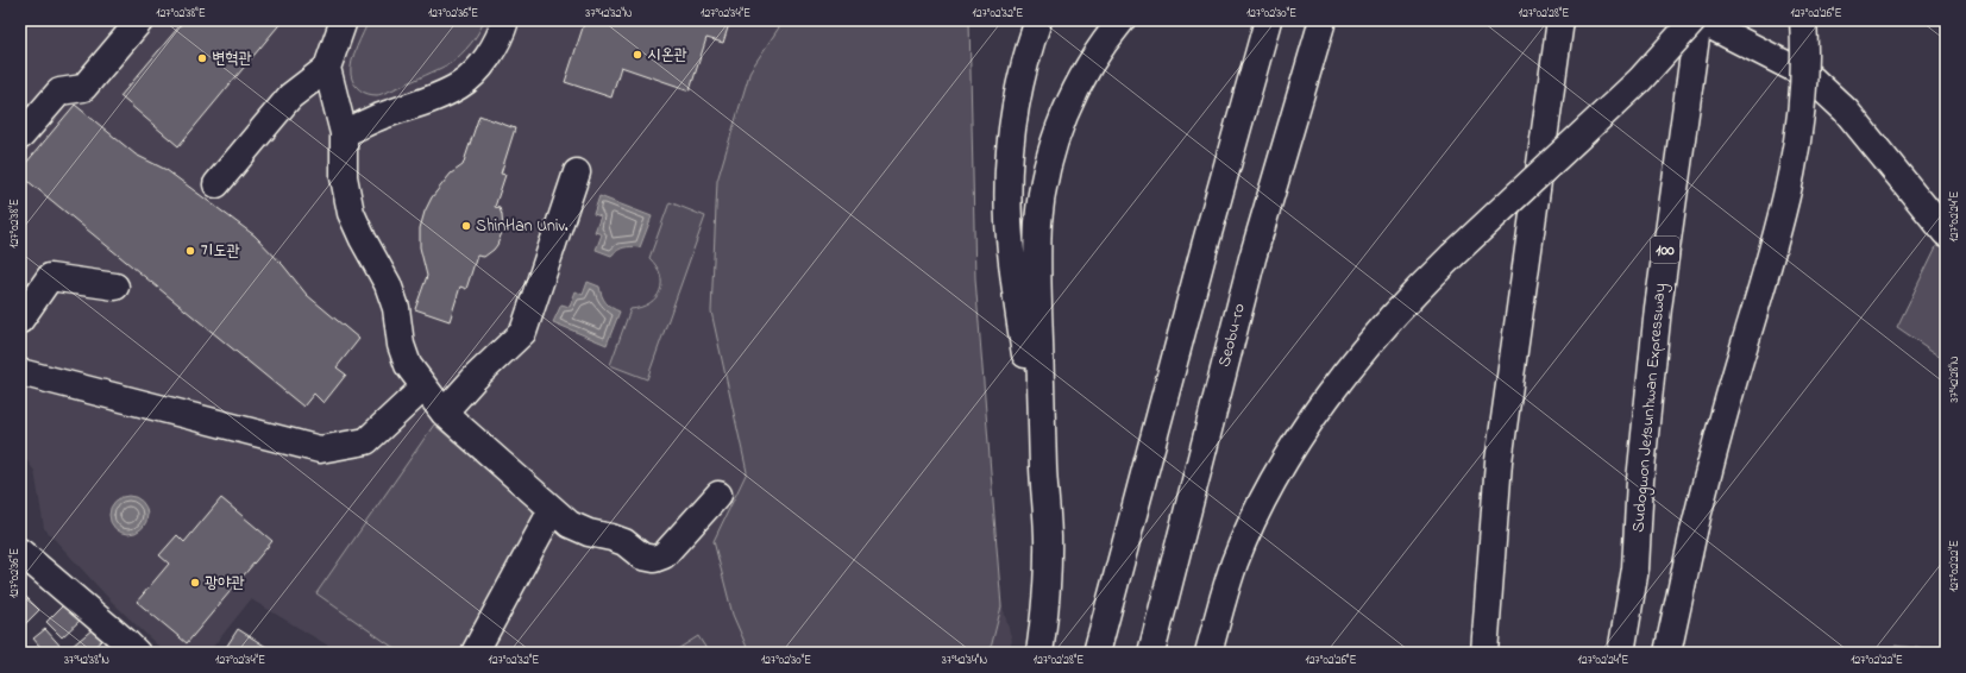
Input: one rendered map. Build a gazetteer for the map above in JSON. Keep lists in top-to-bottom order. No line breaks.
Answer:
{"streets":{"main road":["100","Seobu-ro","Sudogwon Je1sunhwan Expressway"]},"places":["시온관","변혁관","ShinHan Univ.","기도관","광야관"],"coordinates":["127°02'38\"E","127°02'36\"E","37°42'32\"N","127°02'34\"E","127°02'32\"E","127°02'30\"E","127°02'28\"E","127°02'26\"E","127°02'24\"E","37°42'28\"N","127°02'22\"E","37°42'38\"N","37°42'34\"N"]}
